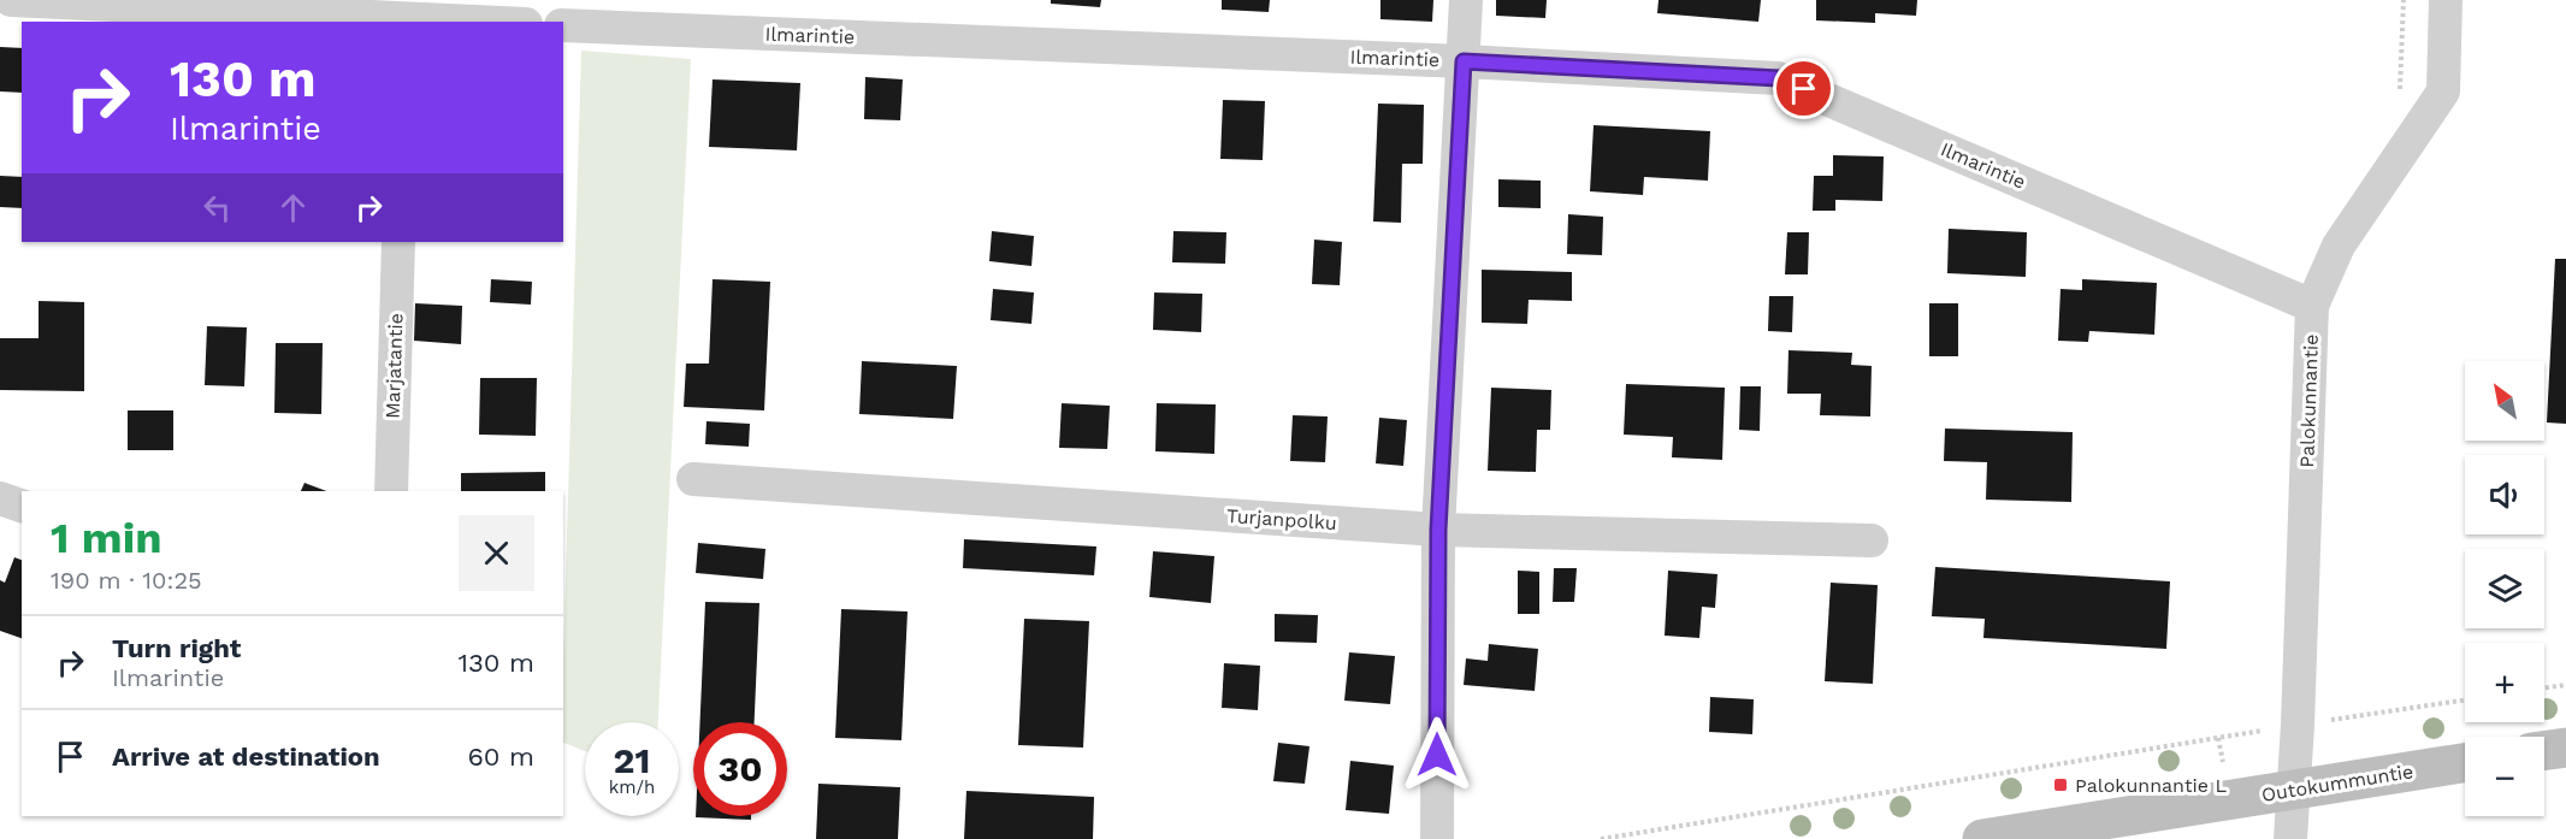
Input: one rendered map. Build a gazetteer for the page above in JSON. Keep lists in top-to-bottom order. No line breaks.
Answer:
{"streets":{"main road":["Outokummuntie"],"street":["Ilmarintie","Marjatantie","Palokunnantie","Turjanpolku"]},"crossings":[["Ilmarintie","Palokunnantie"],["Palokunnantie","Outokummuntie"]],"places":{"transit":["Palokunnantie L"]},"north":"top left","page":{"turn":["130 m","Ilmarintie"],"map_buttons":["+","−"],"heading":["1 min","190 m · 10:25"],"list":[{"name":"Turn right","note":"Ilmarintie","value":"130 m"},{"name":"Arrive at destination","value":"60 m"}],"speed":"21 km/h","limit":"30"}}
